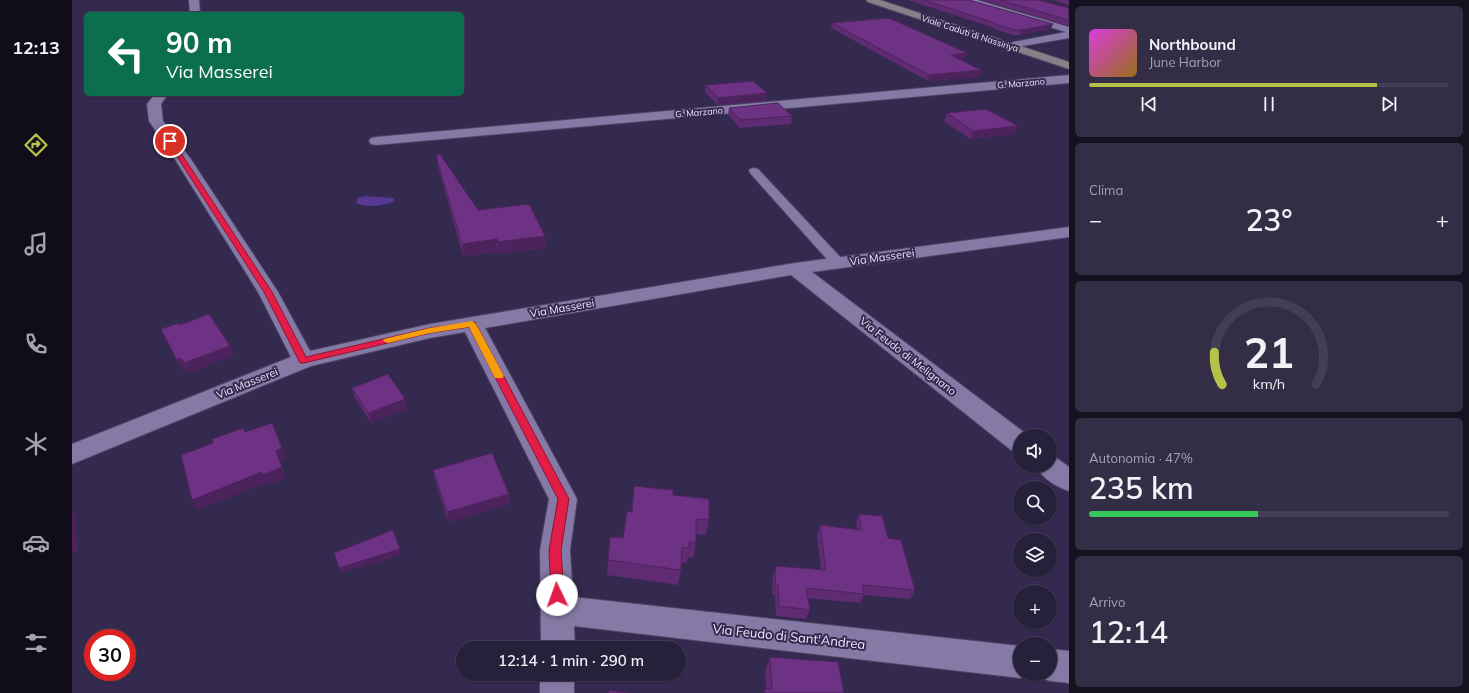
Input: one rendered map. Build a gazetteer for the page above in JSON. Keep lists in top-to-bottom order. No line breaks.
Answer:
{"streets":{"main road":["Viale Caduti di Nassiriya"],"street":["G. Marzano","Via Masserei","Via Feudo di Melignano","Via Feudo di Sant'Andrea"]},"crossings":[["Via Masserei","Via Feudo di Melignano"]],"page":{"tabs":"12:13","turn":["90 m","Via Masserei"],"song":["Northbound","June Harbor"],"tile":["Clima",["Autonomia · 47%","235 km"],["Arrivo","12:14"]],"heat":["−","23°","+"],"map_buttons":["+","−"],"limit":"30","trip":"12:14 · 1 min · 290 m","gauge":["21","km/h"]}}
